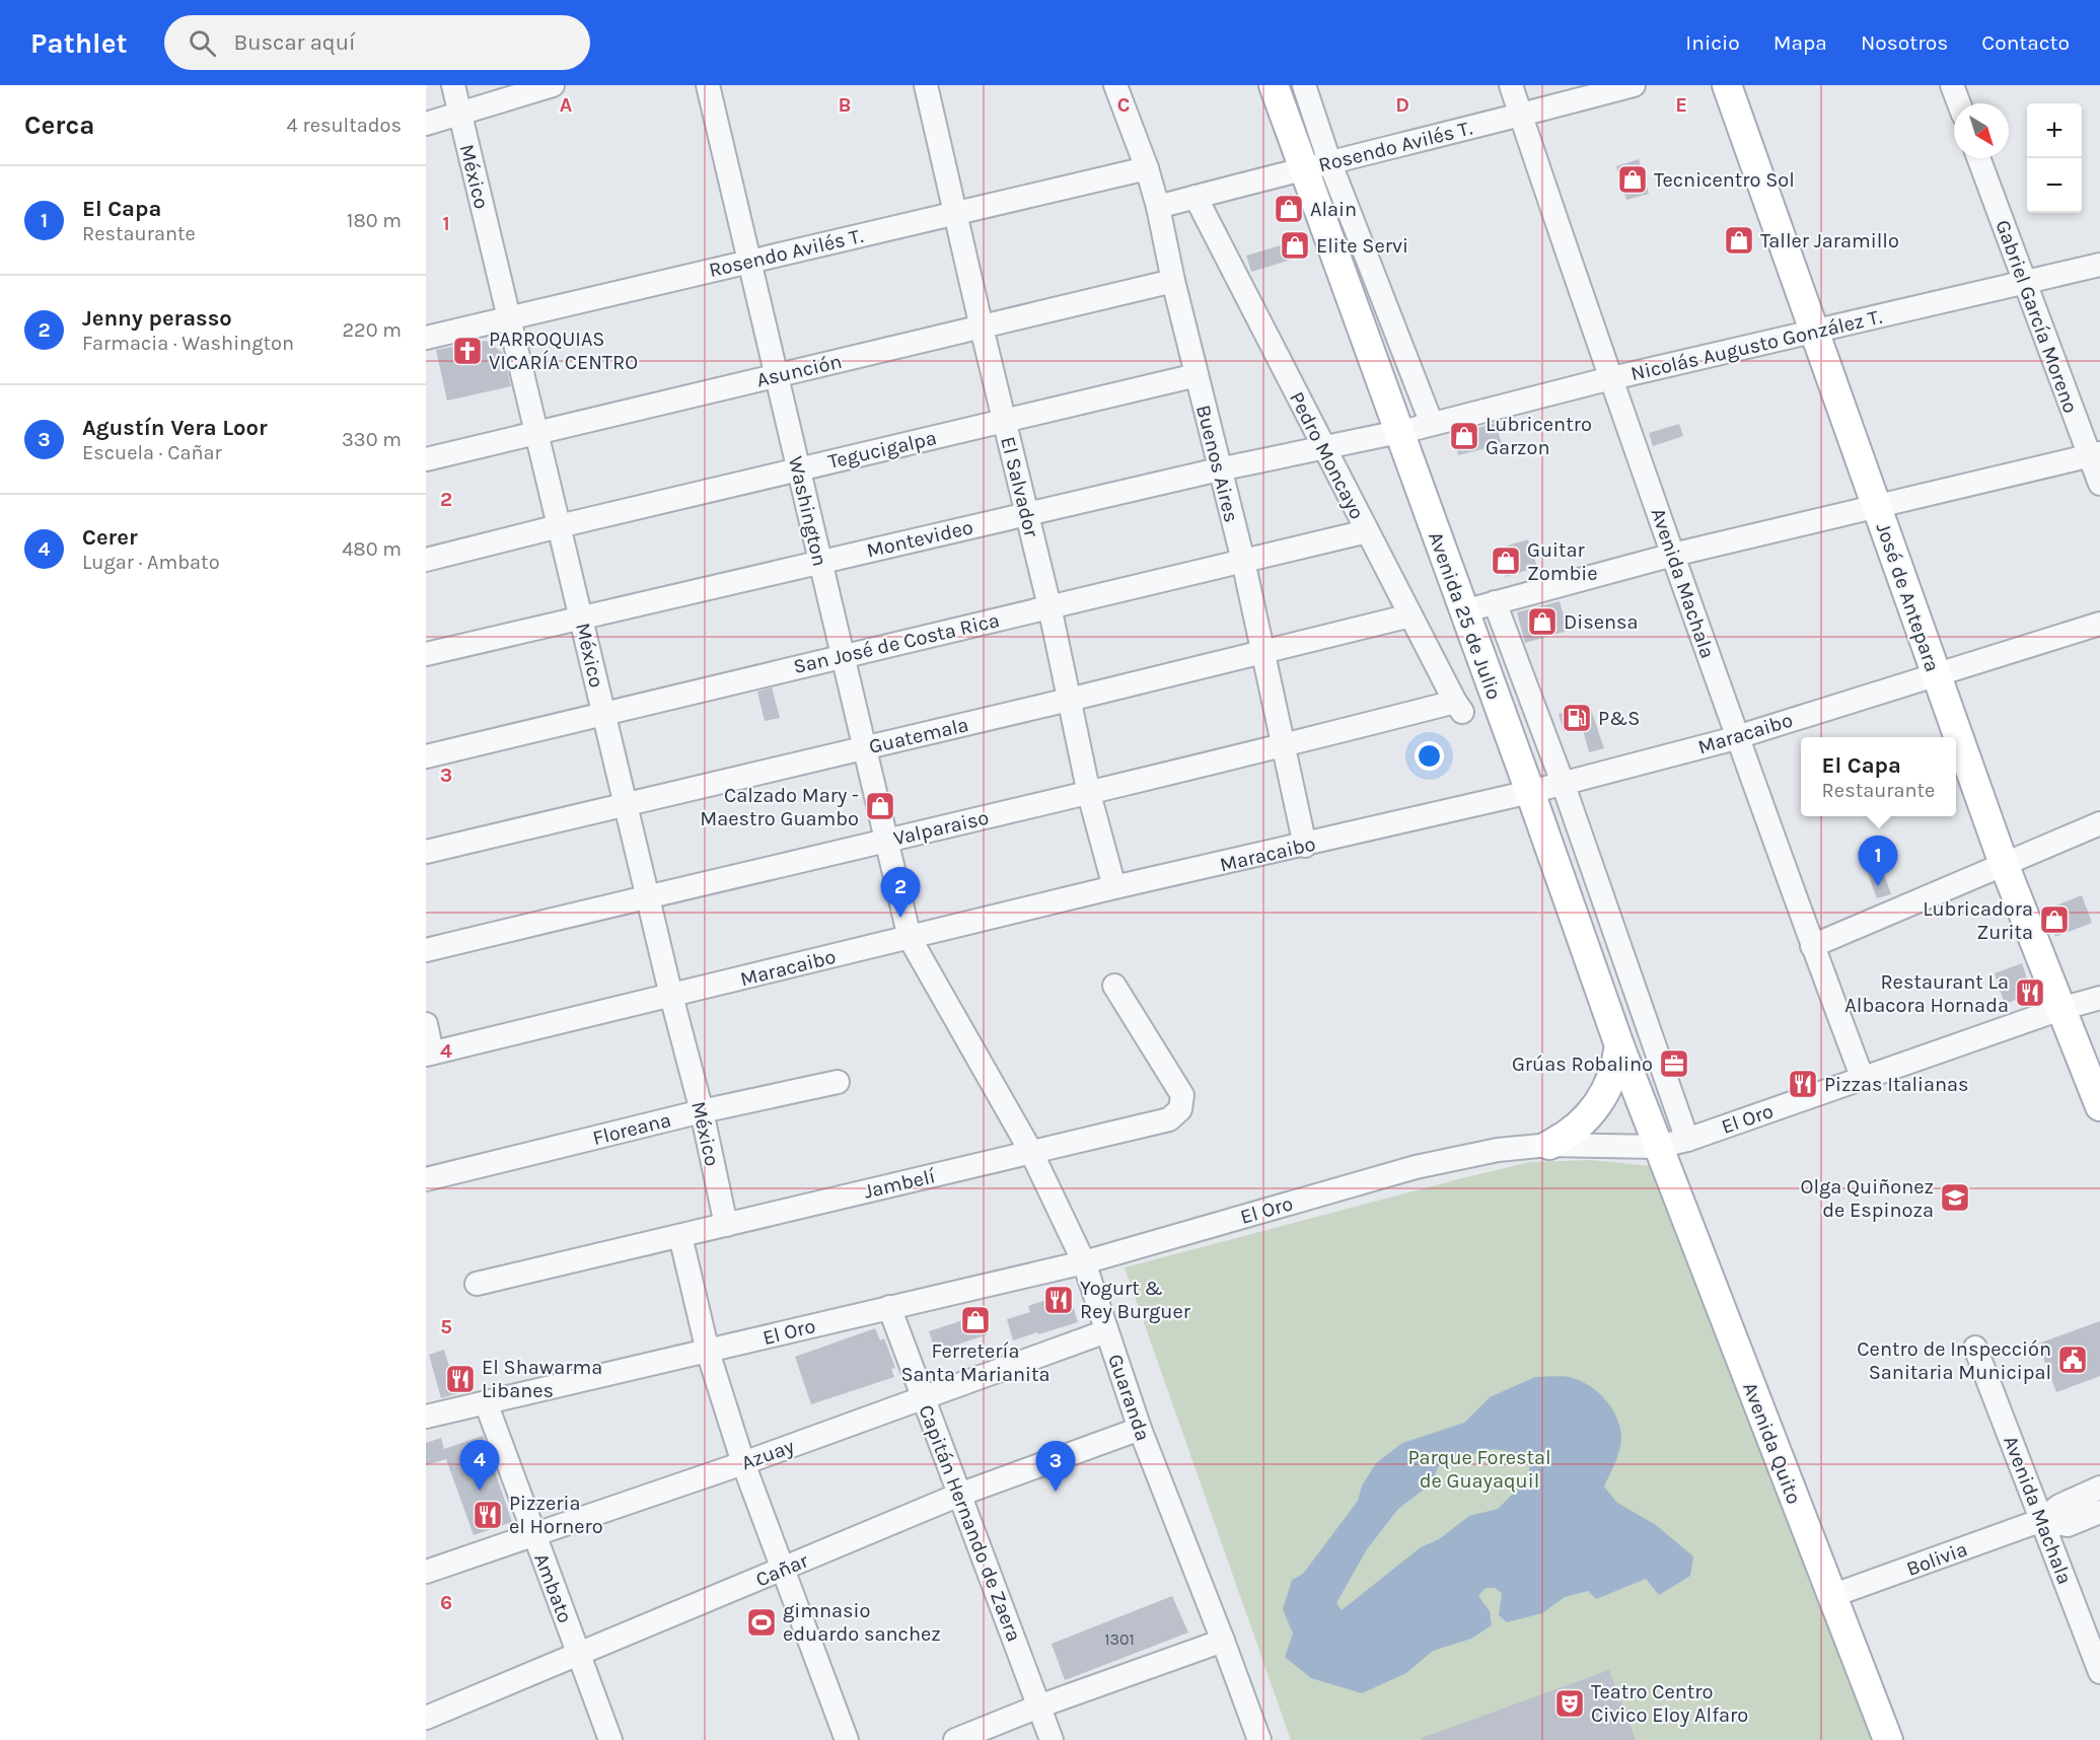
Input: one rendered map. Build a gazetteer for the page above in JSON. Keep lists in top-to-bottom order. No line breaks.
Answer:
{"streets":{"main road":["José de Antepara","Avenida 25 de Julio","Avenida Quito"],"street":["Rosendo Avilés T.","México","Gabriel García Moreno","Nicolás Augusto González T.","Asunción","Tegucigalpa","Pedro Moncayo","Buenos Aires","El Salvador","Washington","Montevideo","Avenida Machala","San José de Costa Rica","Maracaibo","Guatemala","Valparaiso","El Oro","Floreana","Jambelí","Guaranda","Azuay","Capitán Hernando de Zaera","Bolivia","Cañar","Ambato"]},"crossings":[["Rosendo Avilés T.","México"],["Rosendo Avilés T.","Pedro Moncayo"],["Rosendo Avilés T.","Buenos Aires"],["Rosendo Avilés T.","El Salvador"],["Rosendo Avilés T.","Washington"],["Rosendo Avilés T.","Avenida Machala"],["Rosendo Avilés T.","Avenida 25 de Julio"],["México","Asunción"],["México","Tegucigalpa"],["México","Montevideo"],["México","San José de Costa Rica"],["México","Maracaibo"],["México","Guatemala"],["México","Valparaiso"],["México","Floreana"],["México","Jambelí"],["Gabriel García Moreno","Nicolás Augusto González T."],["Nicolás Augusto González T.","Montevideo"],["Nicolás Augusto González T.","Avenida Machala"],["Nicolás Augusto González T.","José de Antepara"],["Nicolás Augusto González T.","Avenida 25 de Julio"],["Asunción","Buenos Aires"],["Asunción","El Salvador"],["Asunción","Washington"],["Tegucigalpa","Buenos Aires"],["Tegucigalpa","El Salvador"],["Tegucigalpa","Washington"],["Pedro Moncayo","Montevideo"],["Pedro Moncayo","San José de Costa Rica"],["Pedro Moncayo","Guatemala"],["Pedro Moncayo","Valparaiso"],["Buenos Aires","Montevideo"],["Buenos Aires","San José de Costa Rica"],["Buenos Aires","Maracaibo"],["Buenos Aires","Guatemala"],["Buenos Aires","Valparaiso"],["El Salvador","Montevideo"],["El Salvador","San José de Costa Rica"],["El Salvador","Maracaibo"],["El Salvador","Guatemala"],["El Salvador","Valparaiso"],["Washington","Montevideo"],["Washington","San José de Costa Rica"],["Washington","Maracaibo"],["Washington","Guatemala"],["Washington","Valparaiso"],["Washington","Guaranda"],["Montevideo","Avenida 25 de Julio"],["Avenida Machala","Maracaibo"],["Avenida Machala","El Oro"],["Avenida Machala","Bolivia"],["José de Antepara","Maracaibo"],["José de Antepara","El Oro"],["Avenida 25 de Julio","Maracaibo"],["Avenida 25 de Julio","El Oro"],["Avenida 25 de Julio","Avenida Quito"],["Maracaibo","Guaranda"],["El Oro","Guaranda"],["El Oro","Avenida Quito"],["El Oro","Capitán Hernando de Zaera"],["El Oro","Ambato"],["Jambelí","Guaranda"],["Guaranda","Azuay"],["Guaranda","Cañar"],["Avenida Quito","Bolivia"],["Azuay","Capitán Hernando de Zaera"],["Azuay","Ambato"],["Capitán Hernando de Zaera","Cañar"],["Cañar","Ambato"]],"parks":["Parque Forestal de Guayaquil"],"places":{"shop":["Tecnicentro Sol","Alain","Taller Jaramillo","Elite Servi","Lubricentro Garzon","Guitar Zombie","Disensa","Calzado Mary - Maestro Guambo","Lubricadora Zurita","Ferretería Santa Marianita"],"church":["PARROQUIAS VICARÍA CENTRO"],"fuel station":["P&S"],"restaurant":["Restaurant La Albacora Hornada","Pizzas Italianas","Yogurt & Rey Burguer","El Shawarma Libanes","Pizzeria el Hornero"],"office":["Grúas Robalino"],"school or university":["Olga Quiñonez de Espinoza"],"public building":["Centro de Inspección Sanitaria Municipal"],"sports":["gimnasio eduardo sanchez"],"theatre":["Teatro Centro Civico Eloy Alfaro"]},"house_numbers":["1301"],"north":"bottom right","page":{"header":"Pathlet","search":"Buscar aquí","nav":["Inicio","Mapa","Nosotros","Contacto"],"heading":["Cerca","4 resultados"],"map_buttons":["+","−"],"list":[{"mark":"1","name":"El Capa","note":"Restaurante","value":"180 m"},{"mark":"2","name":"Jenny perasso","note":"Farmacia · Washington","value":"220 m"},{"mark":"3","name":"Agustín Vera Loor","note":"Escuela · Cañar","value":"330 m"},{"mark":"4","name":"Cerer","note":"Lugar · Ambato","value":"480 m"}],"popup":["El Capa","Restaurante"],"pins":["1","2","4","3"]},"grid":{"columns":["A","B","C","D","E"],"rows":["1","2","3","4","5","6"]}}
